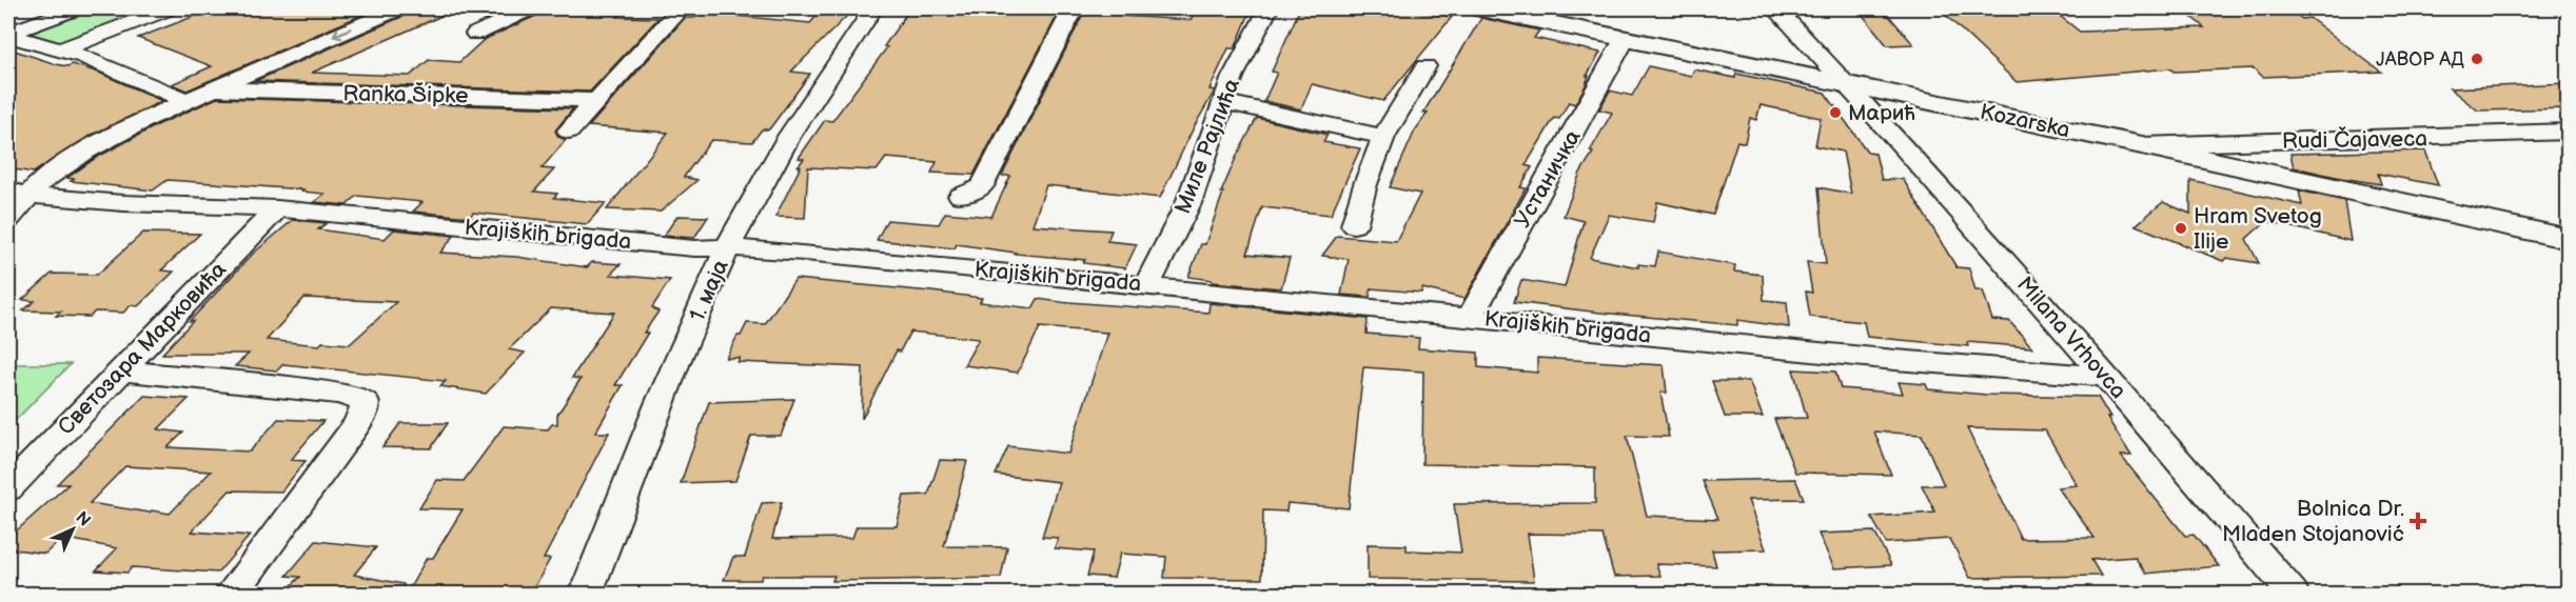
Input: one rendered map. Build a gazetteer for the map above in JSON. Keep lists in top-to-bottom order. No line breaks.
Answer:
{"streets":{"street":["Ranka Šipke","Kozarska","Rudi Čajaveca","Миле Рајлића","Устаничка","Krajiških brigada","1. маја","Milana Vrhovca","Светозара Марковића"]},"crossings":[["Kozarska","Rudi Čajaveca"],["Kozarska","Устаничка"],["Kozarska","Milana Vrhovca"],["Миле Рајлића","Krajiških brigada"],["Устаничка","Krajiških brigada"],["Krajiških brigada","1. маја"],["Krajiških brigada","Milana Vrhovca"],["Krajiških brigada","Светозара Марковића"]],"places":{"other":["ЈАВОР АД","Марић","Hram Svetog Ilije"],"health":["Bolnica Dr. Mladen Stojanović"]},"north":"top right"}
